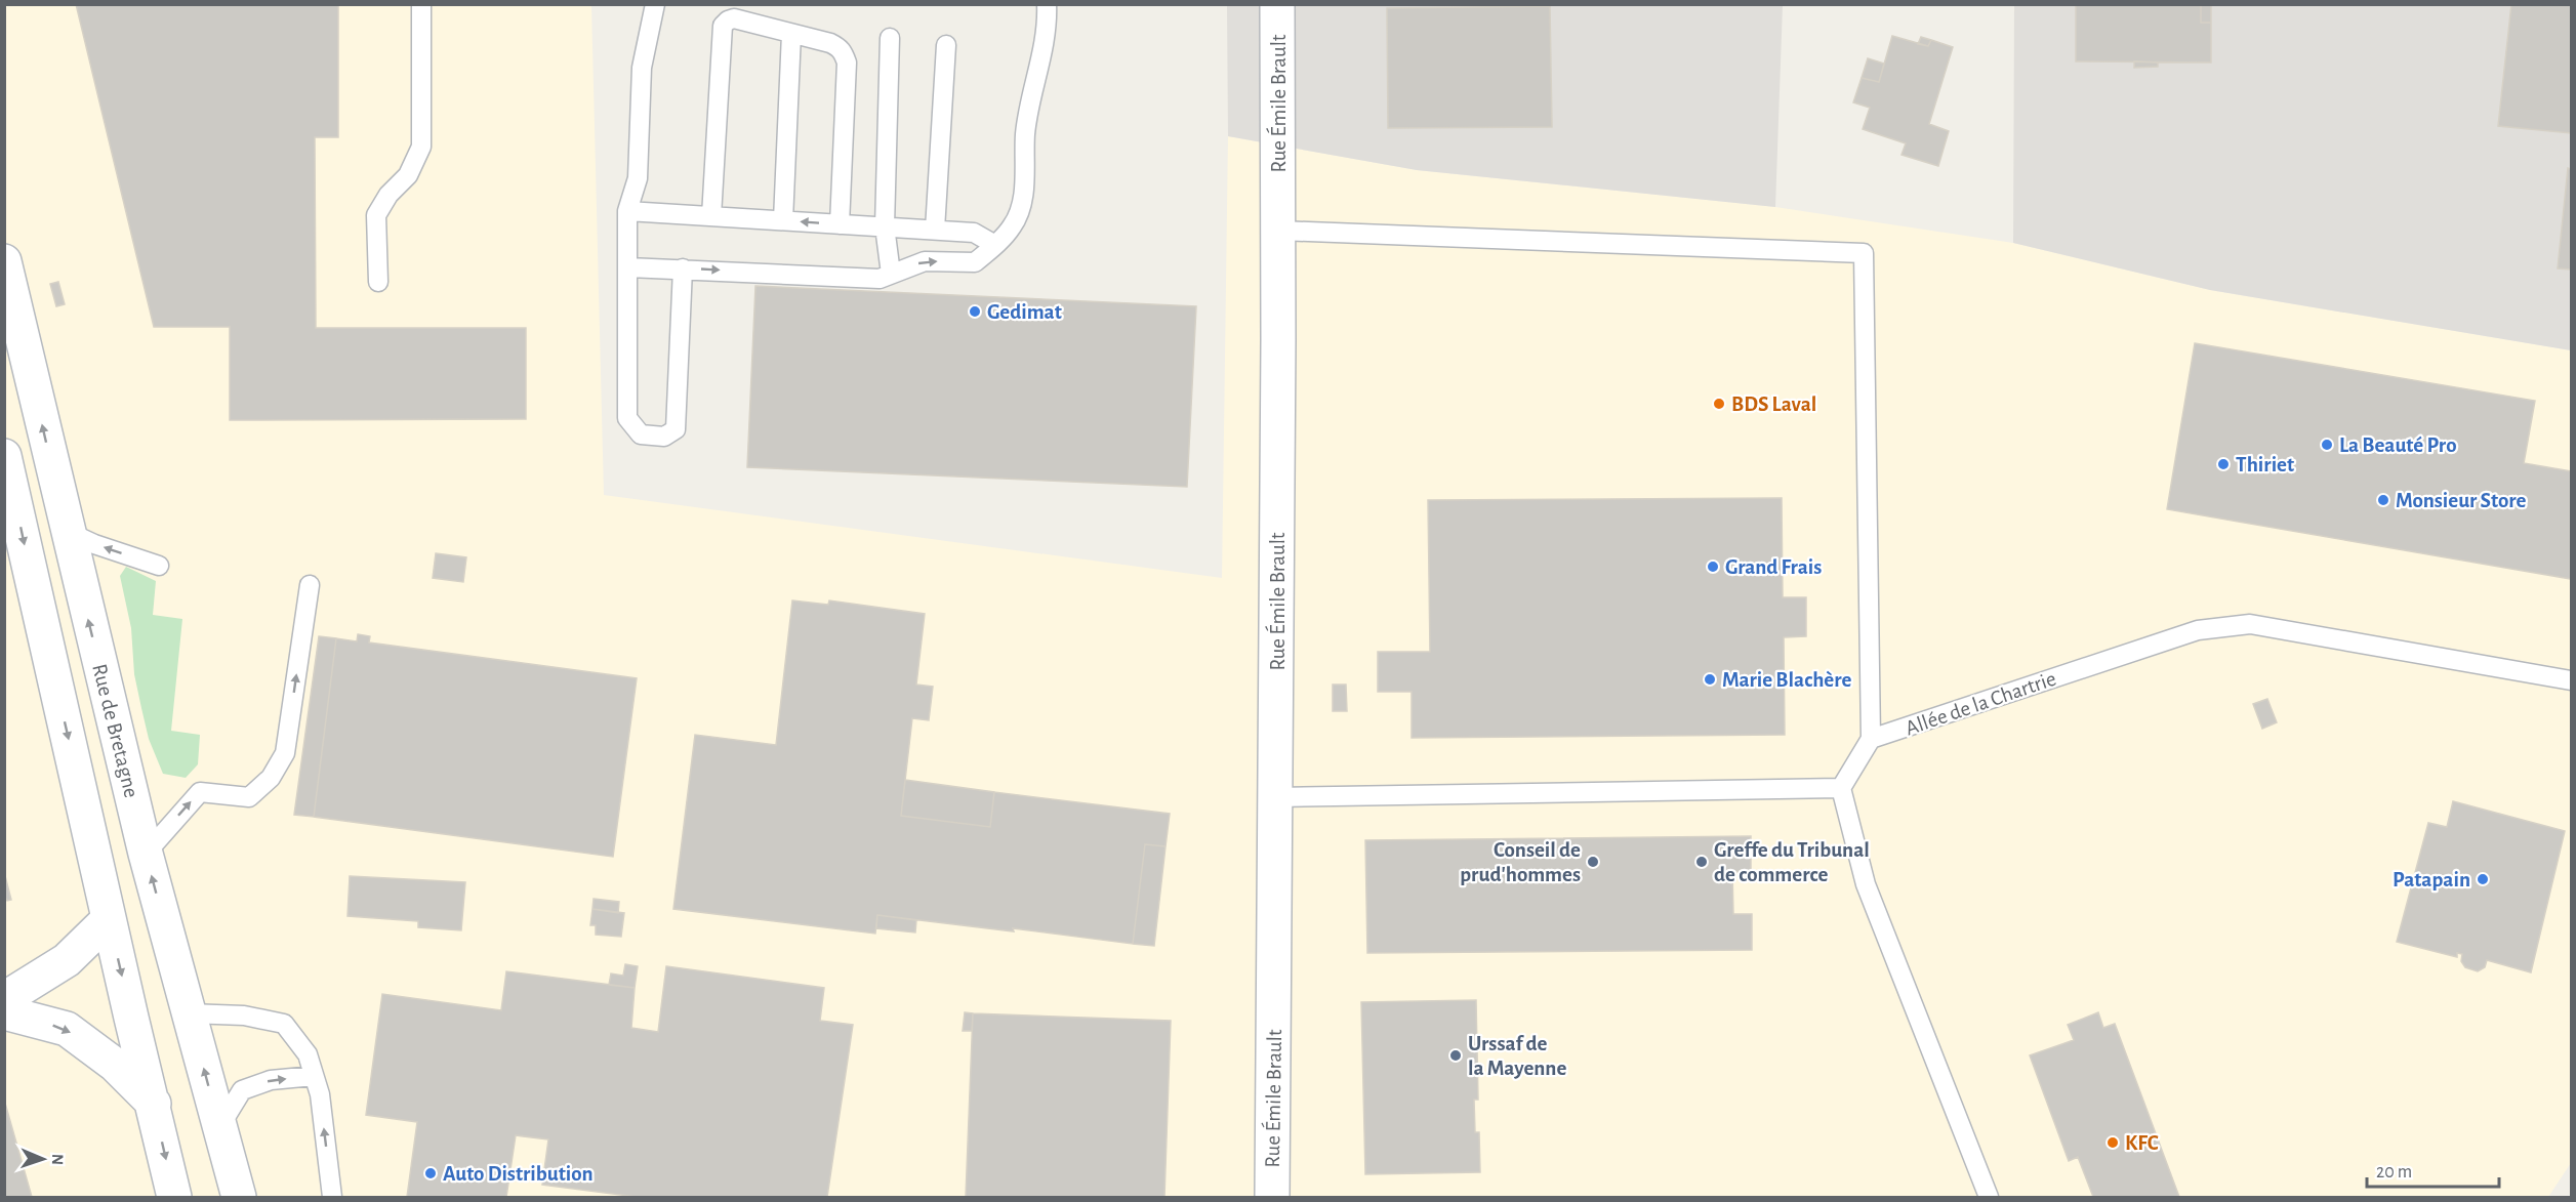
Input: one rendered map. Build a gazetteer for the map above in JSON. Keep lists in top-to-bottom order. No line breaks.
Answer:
{"streets":{"main road":["Rue Émile Brault","Rue de Bretagne"],"lane":["Allée de la Chartrie"]},"places":["Gedimat","BDS Laval","La Beauté Pro","Thiriet","Monsieur Store","Grand Frais","Marie Blachère","Conseil de prud'hommes","Greffe du Tribunal de commerce","Patapain","Urssaf de la Mayenne","KFC","Auto Distribution"],"scale_bar":"20 m","north":"right"}
